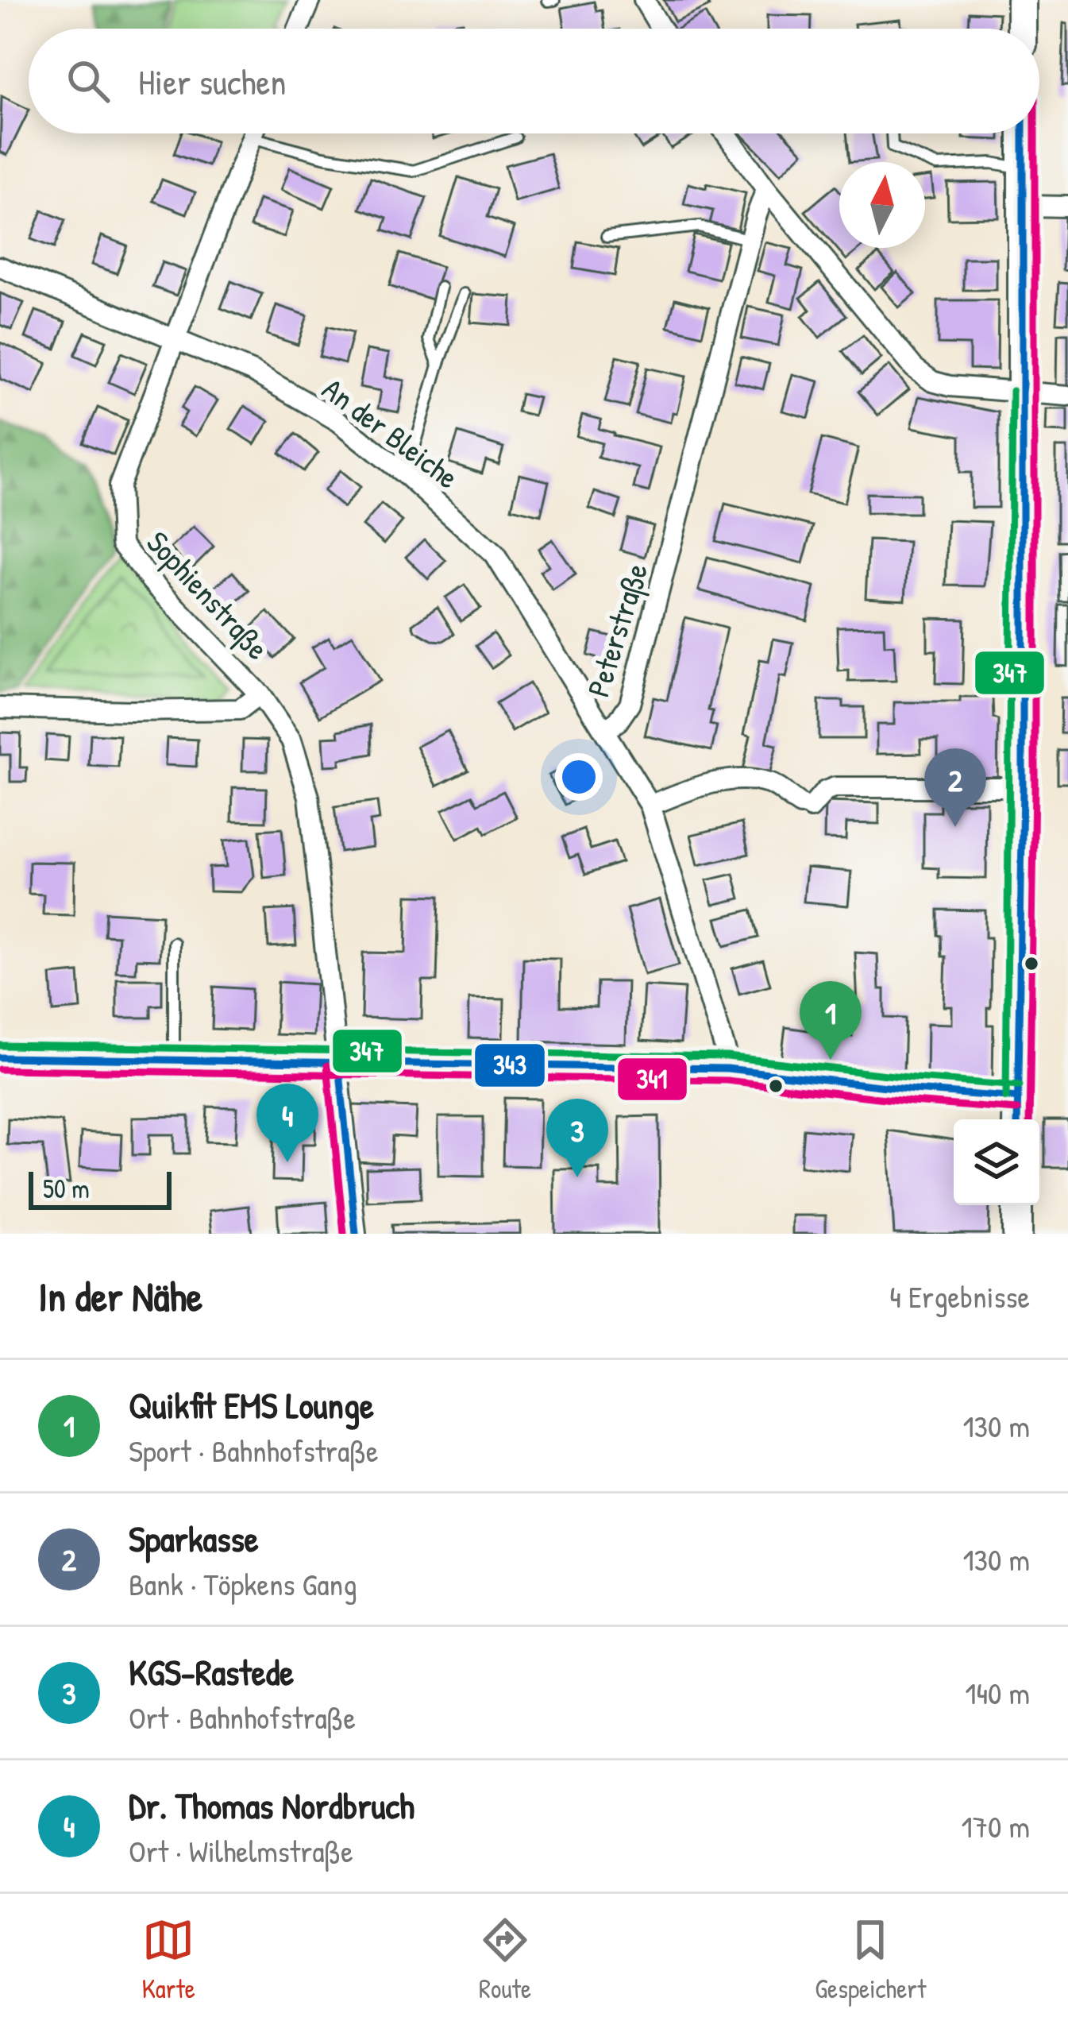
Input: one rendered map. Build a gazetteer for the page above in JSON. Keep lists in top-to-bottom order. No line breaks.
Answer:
{"streets":{"street":["An der Bleiche","Sophienstraße","Peterstraße"]},"crossings":[["An der Bleiche","Sophienstraße"],["An der Bleiche","Peterstraße"]],"lines":["transit line 343","transit line 341","transit line 347"],"scale_bar":"50 m","north":"top","page":{"search":"Hier suchen","pins":["2","1","4","3"],"scale":"50 m","heading":["In der Nähe","4 Ergebnisse"],"list":[{"mark":"1","name":"Quikfit EMS Lounge","note":"Sport · Bahnhofstraße","value":"130 m"},{"mark":"2","name":"Sparkasse","note":"Bank · Töpkens Gang","value":"130 m"},{"mark":"3","name":"KGS-Rastede","note":"Ort · Bahnhofstraße","value":"140 m"},{"mark":"4","name":"Dr. Thomas Nordbruch","note":"Ort · Wilhelmstraße","value":"170 m"}],"nav":["Karte","Route","Gespeichert"]}}
